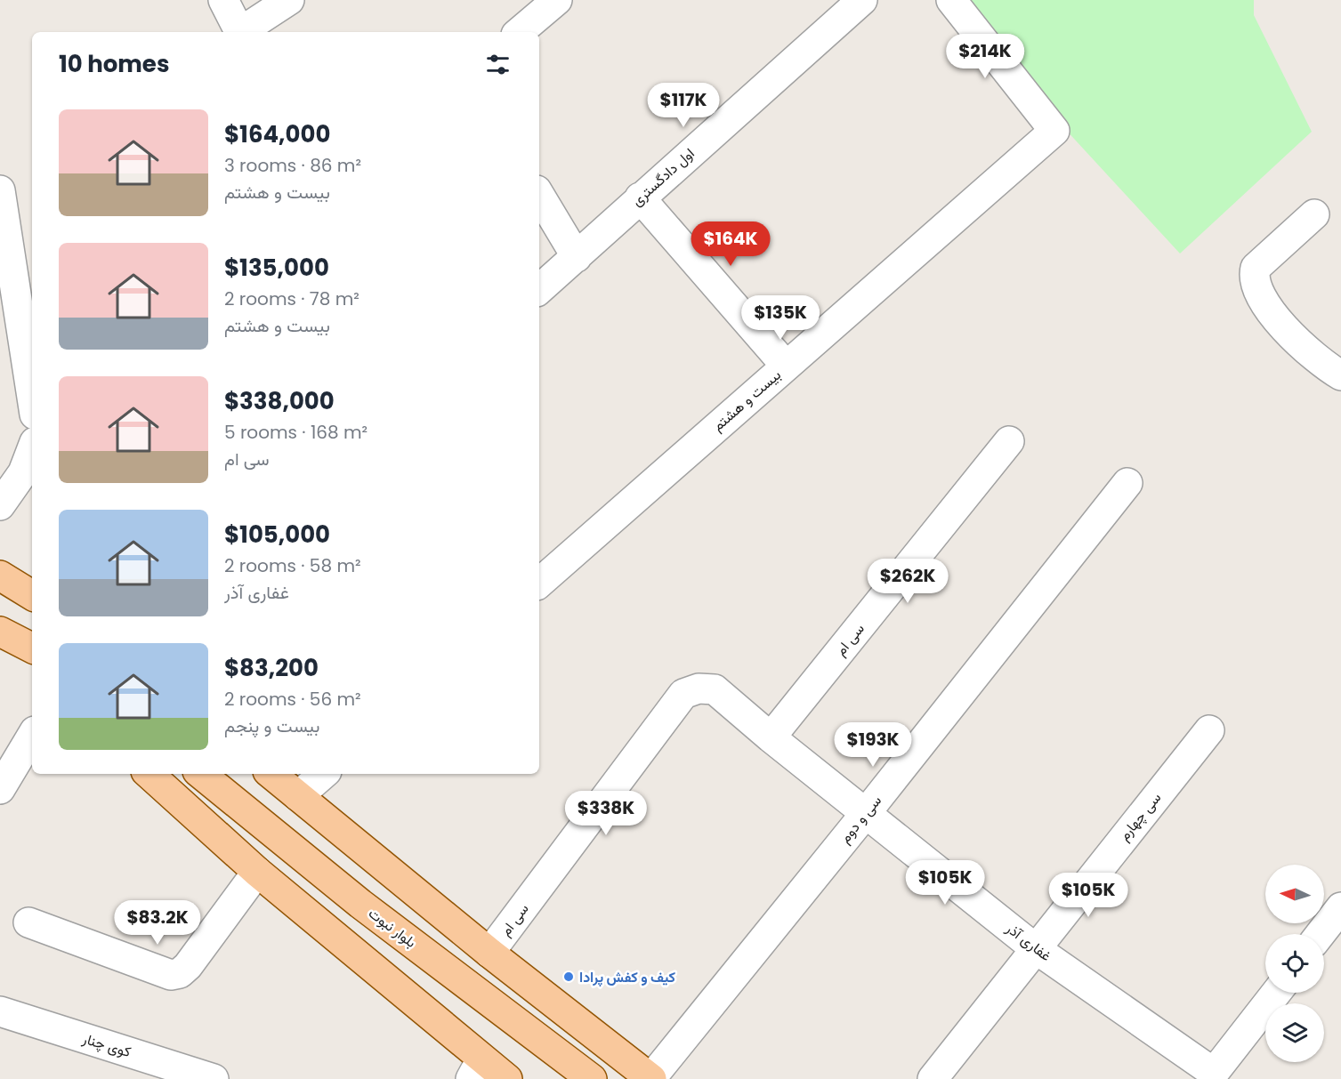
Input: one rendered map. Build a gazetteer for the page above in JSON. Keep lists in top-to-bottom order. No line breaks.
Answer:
{"streets":{"main road":["بلوار نبوت"],"street":["اول دادگستری","بیست و هشتم","سی ام","سی چهارم","سی و دوم","غفاری آذر","کوی چنار"]},"crossings":[["سی ام","غفاری آذر"],["سی چهارم","غفاری آذر"],["سی و دوم","غفاری آذر"]],"places":["کیف و کفش پرادا"],"north":"left","page":{"heading":"10 homes","price":["$214K","$117K","$164K","$135K","$262K","$193K","$338K","$105K","$105K","$83.2K"],"list":[{"name":"$164,000","note":"3 rooms · 86 m² · بیست و هشتم"},{"name":"$135,000","note":"2 rooms · 78 m² · بیست و هشتم"},{"name":"$338,000","note":"5 rooms · 168 m² · سی ام"},{"name":"$105,000","note":"2 rooms · 58 m² · غفاری آذر"},{"name":"$83,200","note":"2 rooms · 56 m² · بیست و پنجم"}]}}
